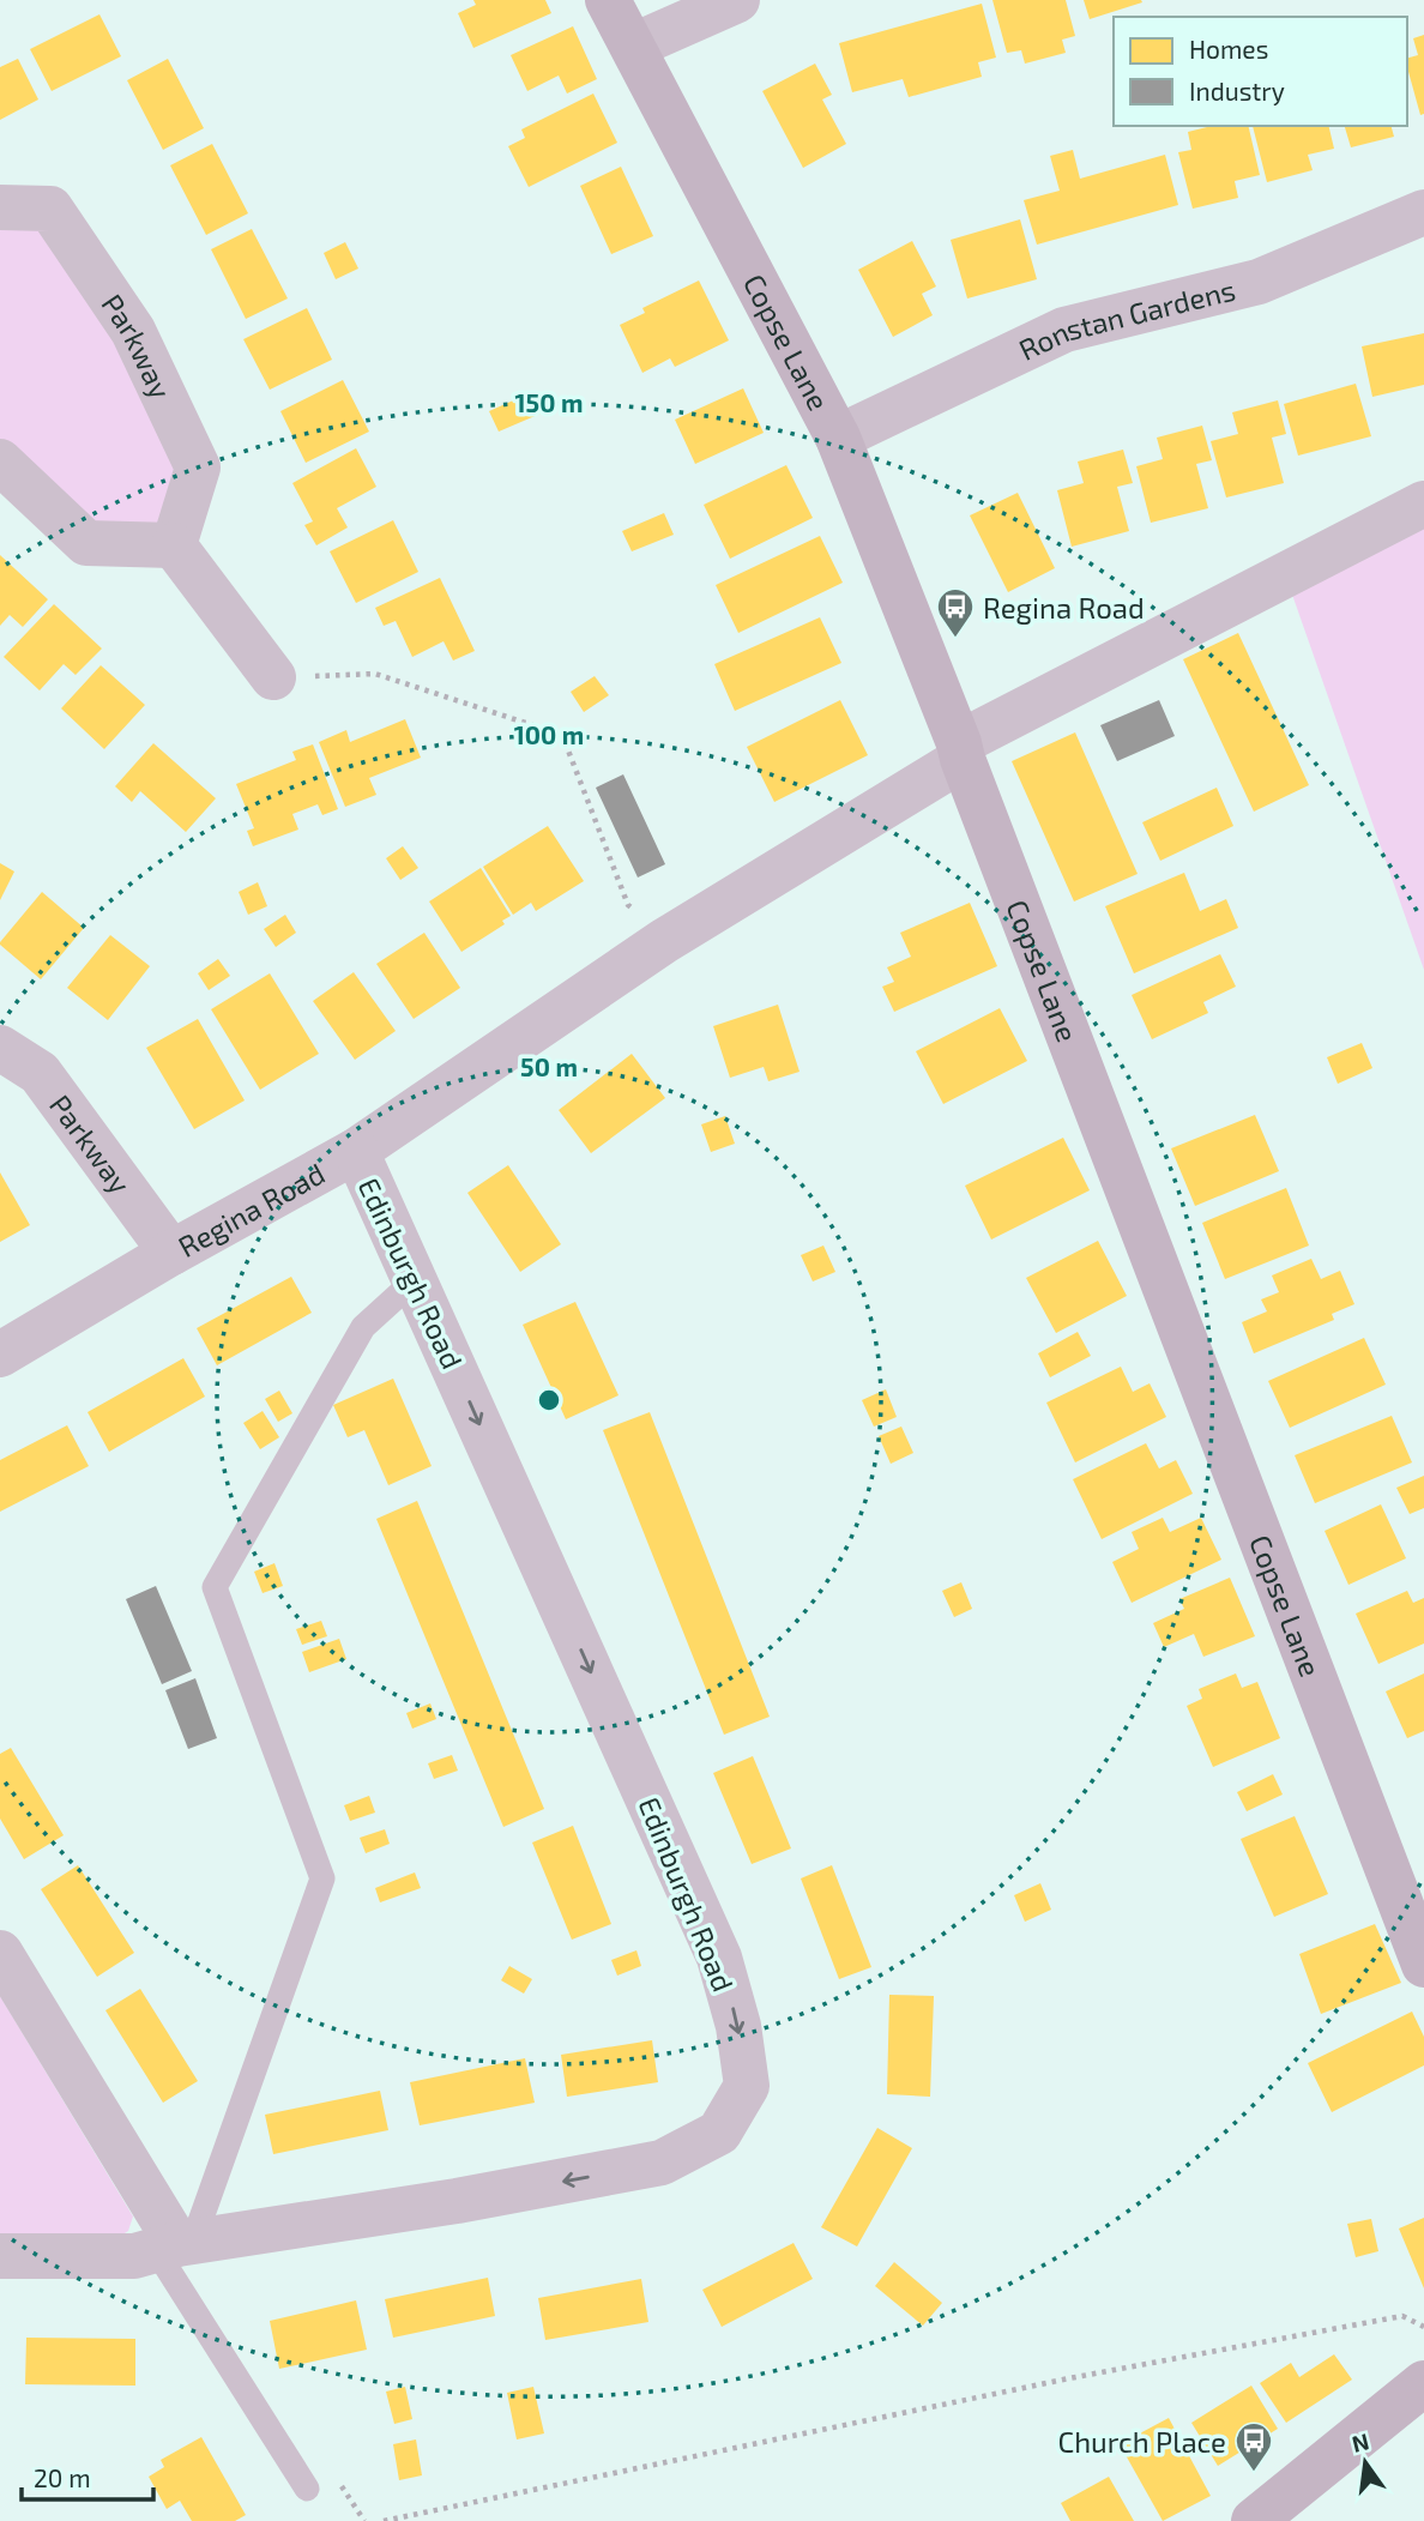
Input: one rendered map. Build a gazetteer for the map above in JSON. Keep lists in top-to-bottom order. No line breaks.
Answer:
{"streets":{"street":["Ronstan Gardens","Copse Lane","Parkway","Regina Road","Edinburgh Road"]},"crossings":[["Ronstan Gardens","Copse Lane"],["Copse Lane","Regina Road"],["Parkway","Regina Road"],["Regina Road","Edinburgh Road"]],"places":{"bus stop":["Regina Road","Church Place"]},"legend":["Homes","Industry"],"scale_bar":"20 m","north":"top","rings":["150 m","100 m","50 m"]}
